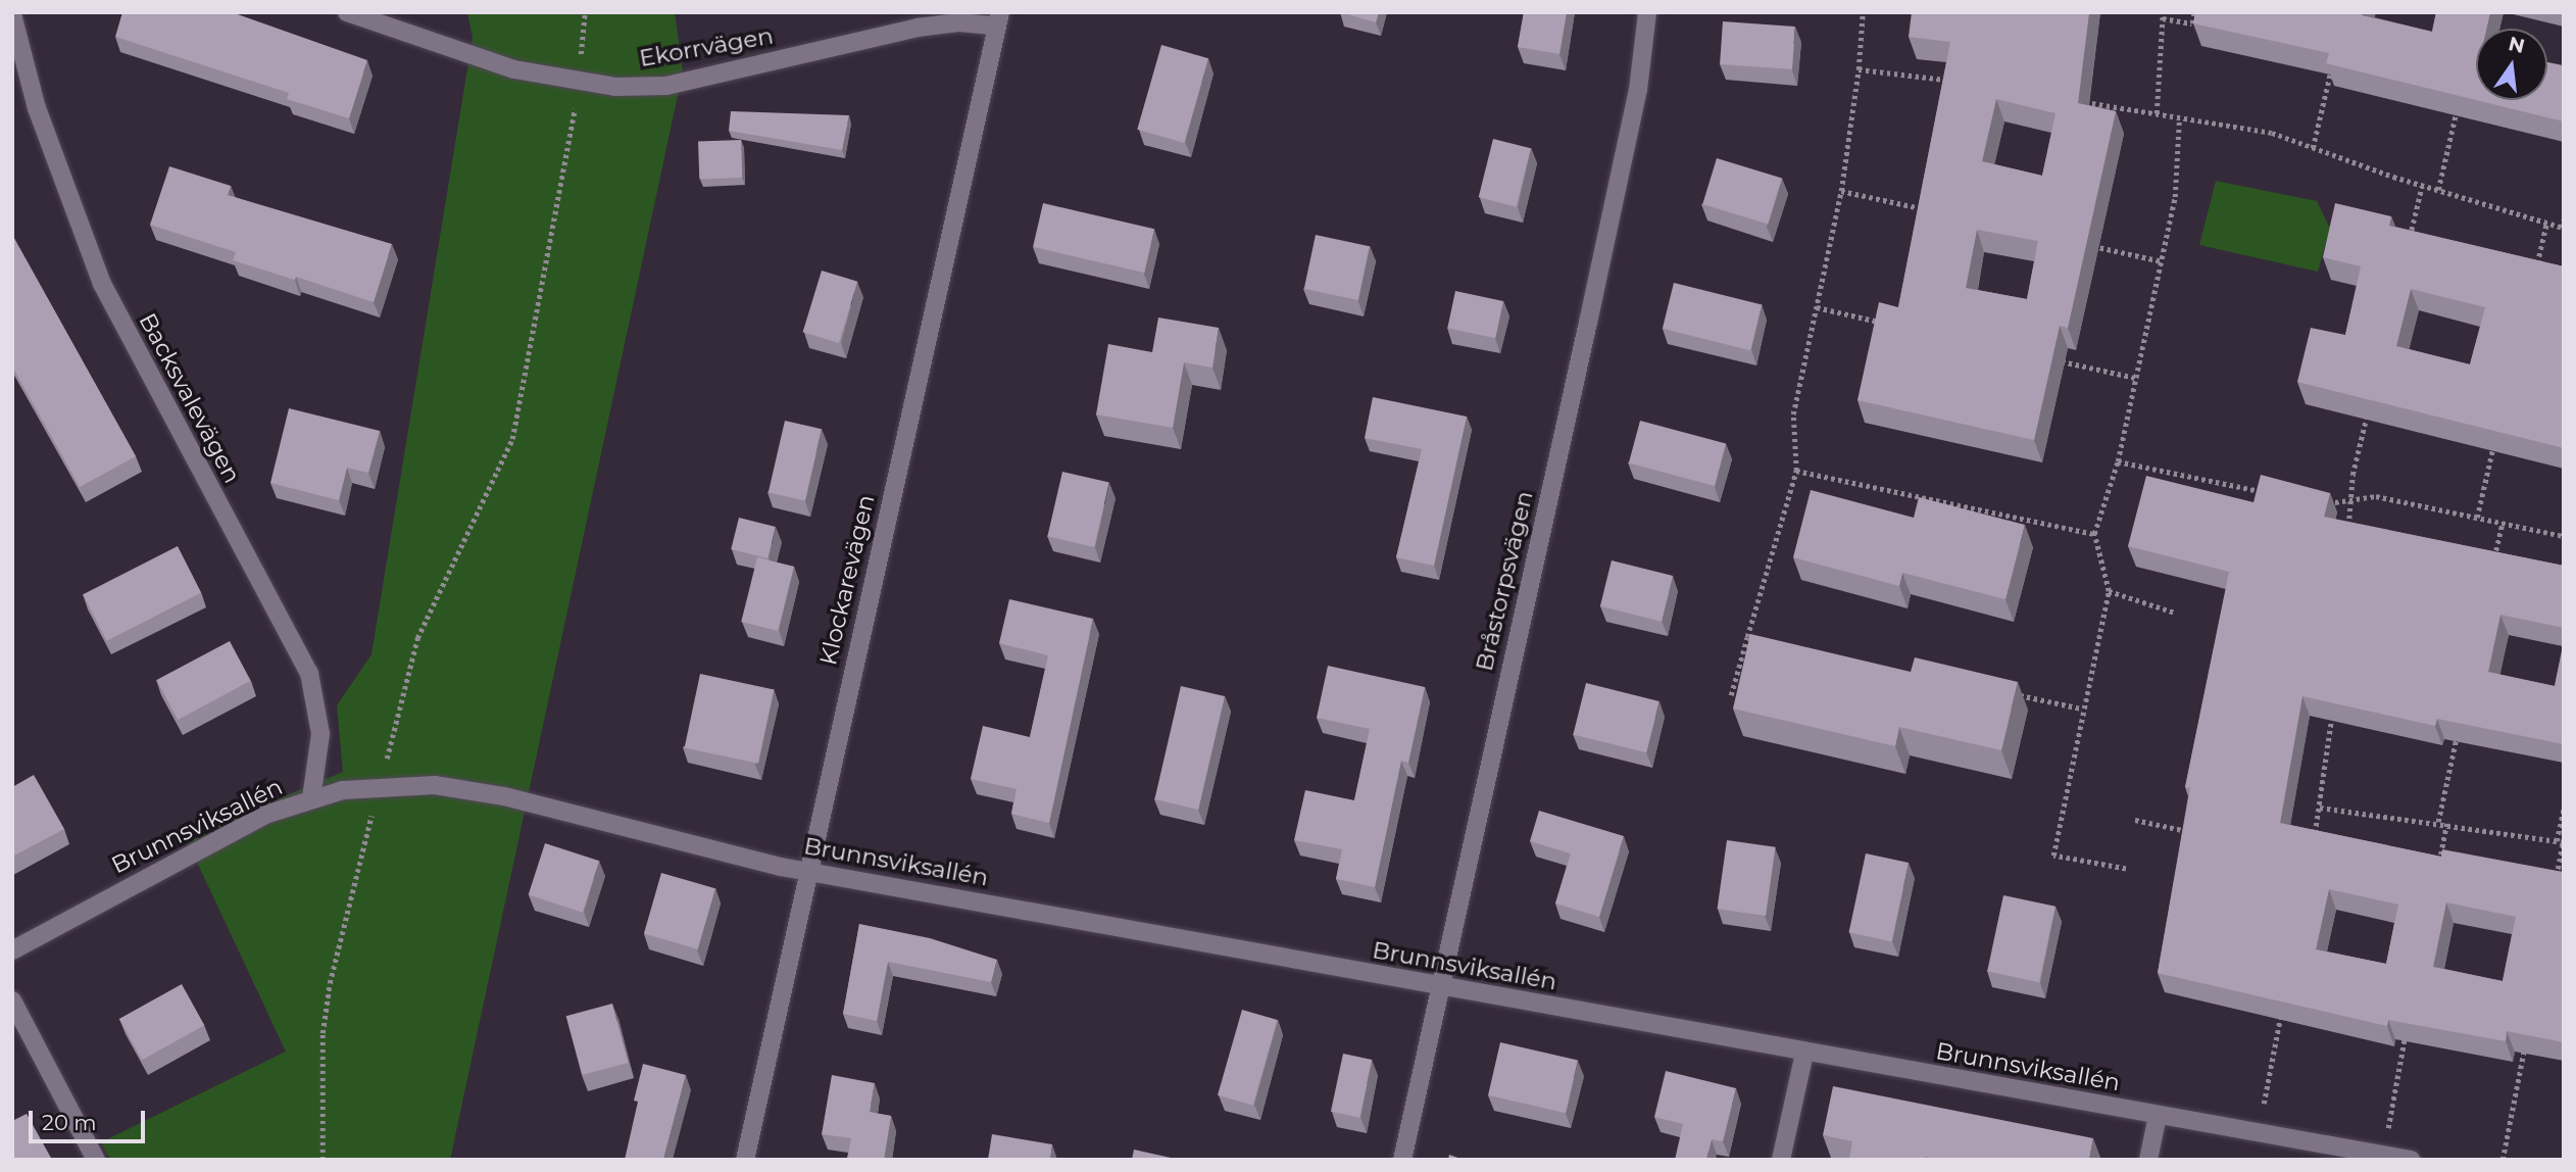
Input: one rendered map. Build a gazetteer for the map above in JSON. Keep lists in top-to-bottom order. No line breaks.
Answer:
{"streets":{"street":["Ekorrvägen","Backsvalevägen","Klockarevägen","Bråstorpsvägen","Brunnsviksallén"]},"crossings":[["Ekorrvägen","Klockarevägen"],["Backsvalevägen","Brunnsviksallén"],["Klockarevägen","Brunnsviksallén"],["Bråstorpsvägen","Brunnsviksallén"]],"scale_bar":"20 m","north":"top"}
